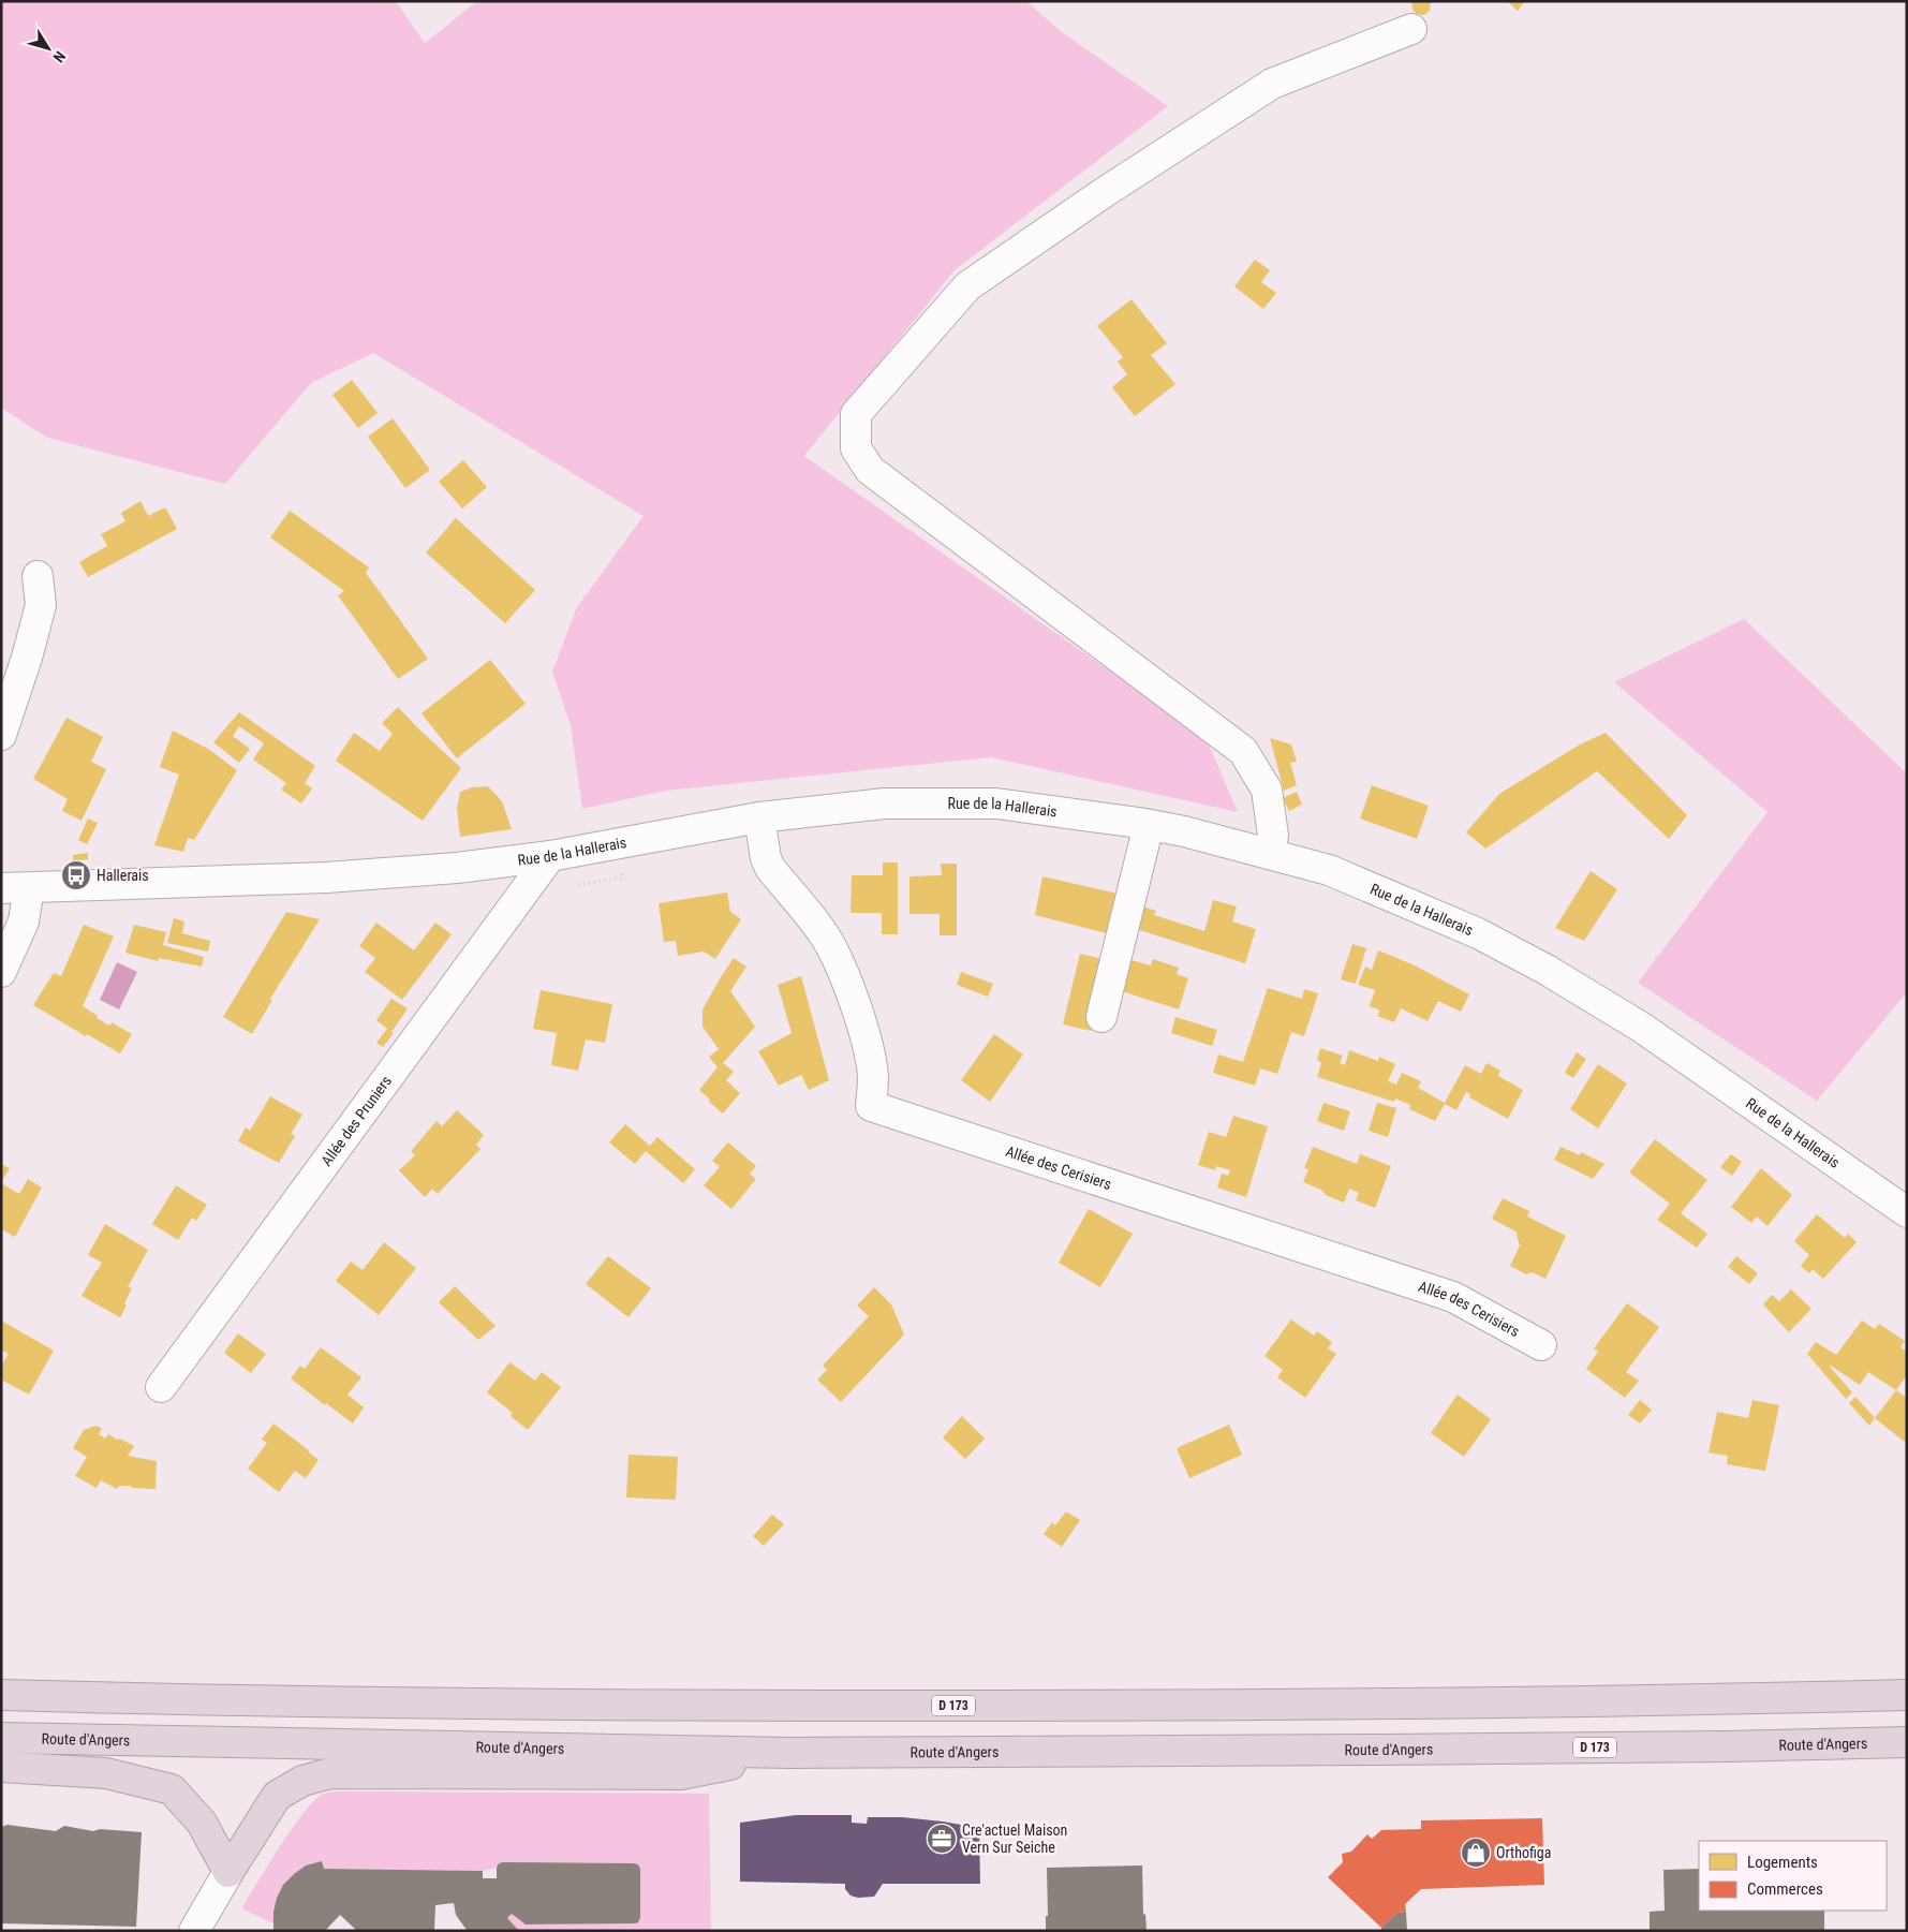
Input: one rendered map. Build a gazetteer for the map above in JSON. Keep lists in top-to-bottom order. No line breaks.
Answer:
{"streets":{"highway":["D 173","Route d'Angers"],"street":["Rue de la Hallerais","Allée des Pruniers","Allée des Cerisiers"]},"crossings":[["Rue de la Hallerais","Allée des Pruniers"],["Rue de la Hallerais","Allée des Cerisiers"]],"places":{"bus stop":["Hallerais"],"office":["Cre'actuel Maison Vern Sur Seiche"],"shop":["Orthofiga"]},"legend":["Logements","Commerces"],"north":"bottom right"}
